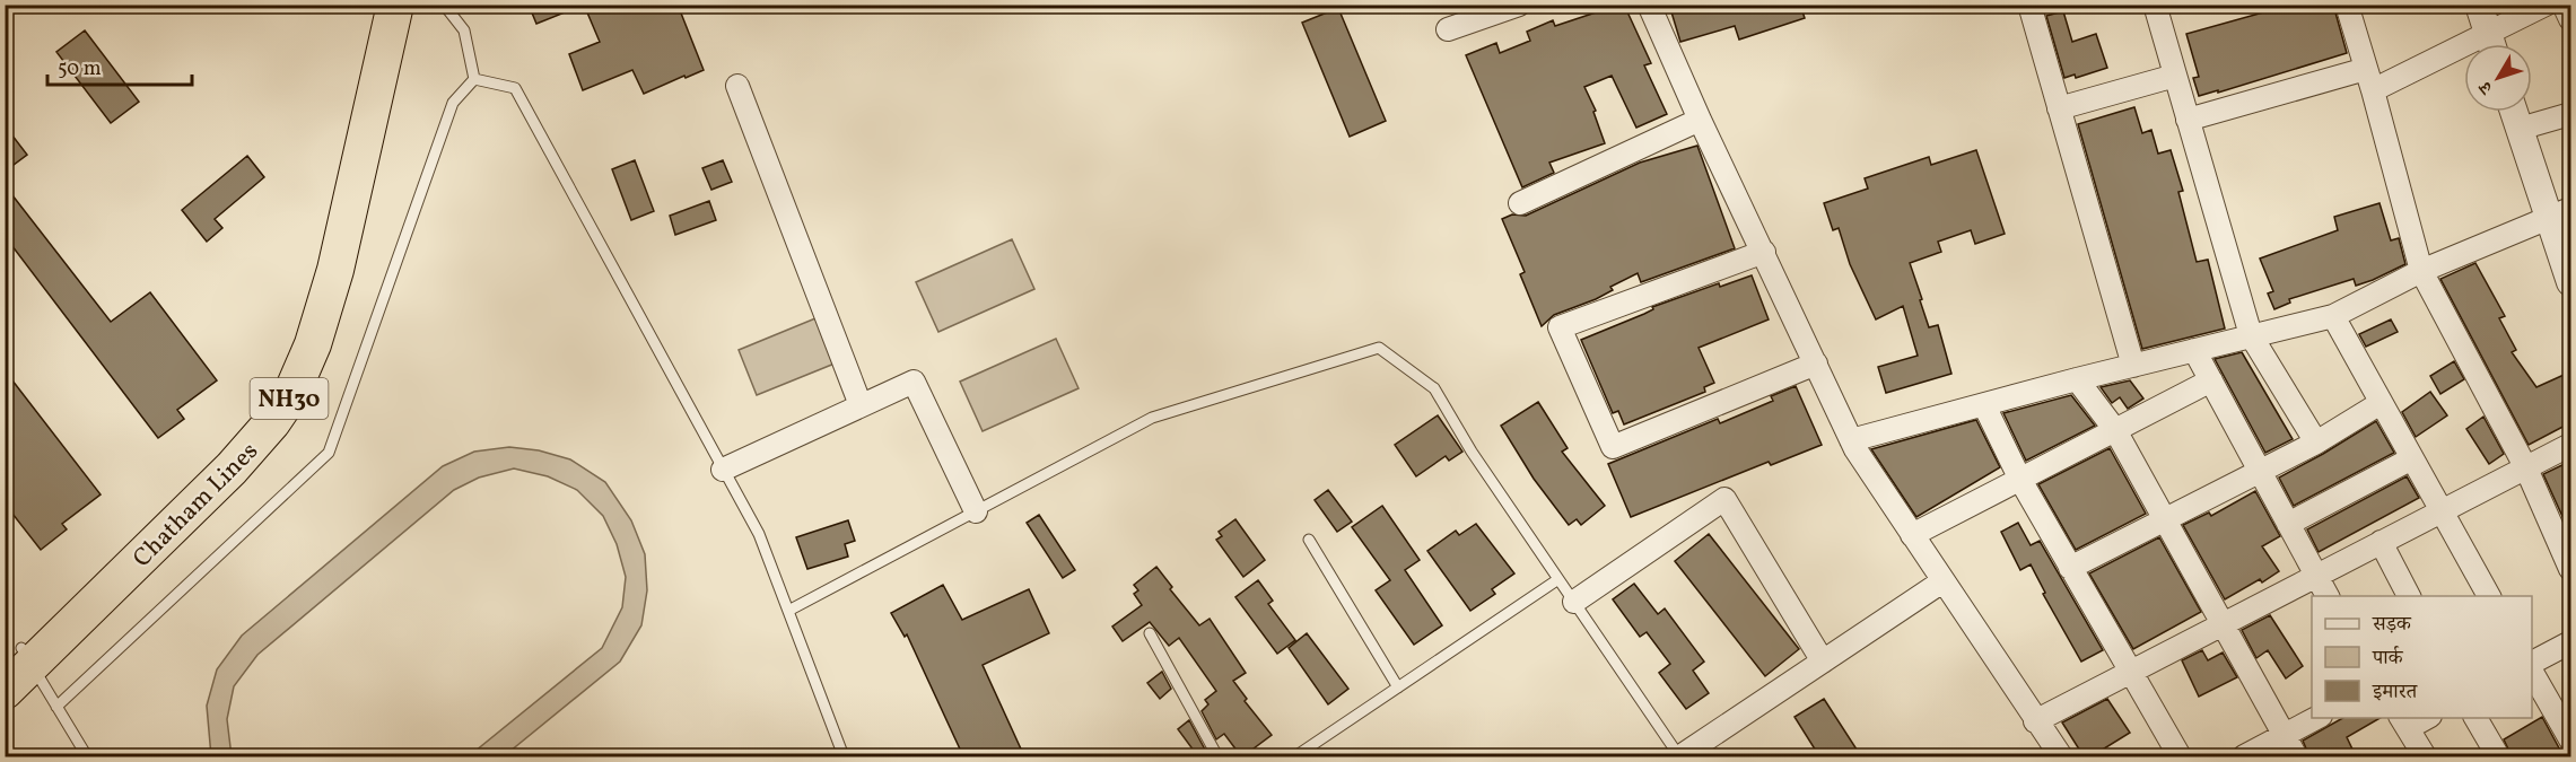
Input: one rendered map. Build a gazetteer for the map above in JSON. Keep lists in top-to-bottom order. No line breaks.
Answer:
{"streets":{"highway":["NH30","Chatham Lines"]},"legend":["सड़क","पार्क","इमारत"],"scale_bar":"50 m","north":"bottom left"}
